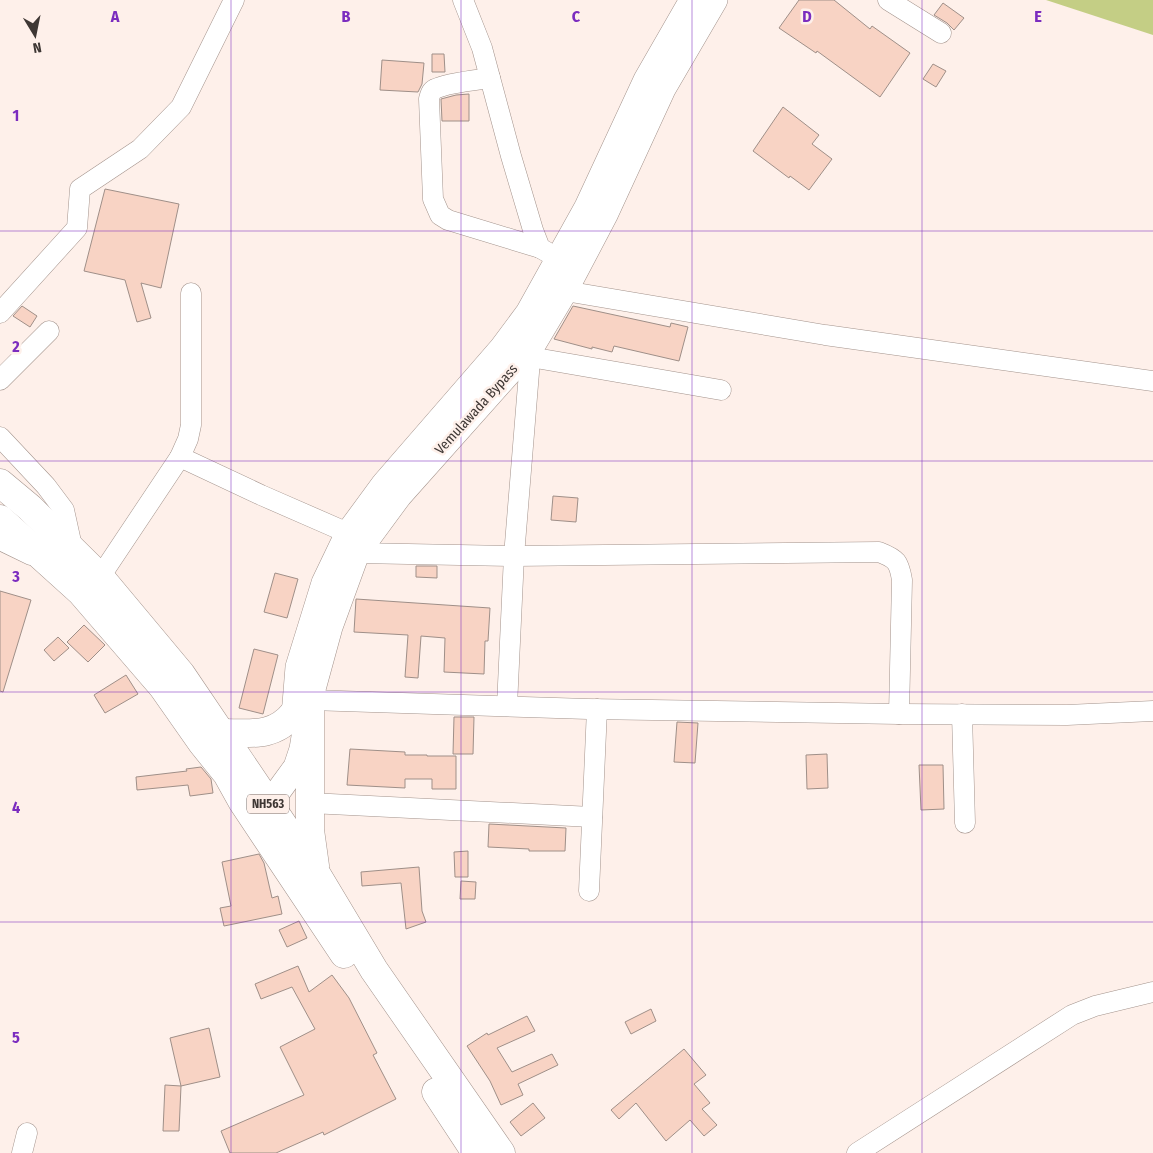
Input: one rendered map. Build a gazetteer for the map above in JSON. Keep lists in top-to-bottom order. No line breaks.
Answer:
{"streets":{"highway":["NH563"],"main road":["Vemulawada Bypass"]},"crossings":[["Vemulawada Bypass","NH563"]],"north":"bottom","grid":{"columns":["A","B","C","D","E"],"rows":["1","2","3","4","5"]}}
